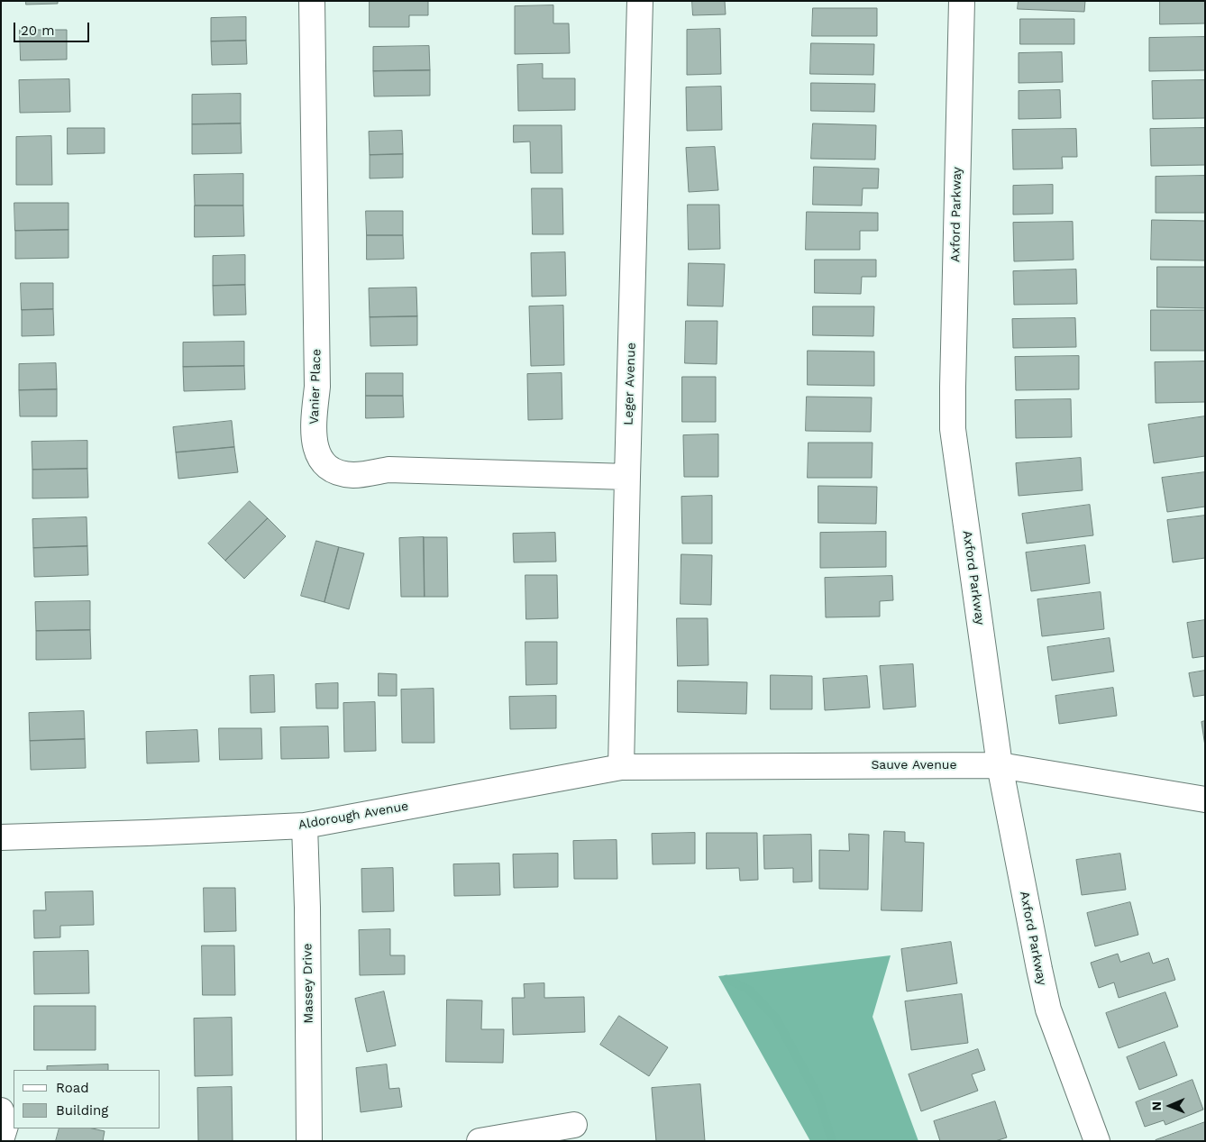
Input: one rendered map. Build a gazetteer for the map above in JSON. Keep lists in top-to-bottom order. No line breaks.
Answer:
{"streets":{"street":["Axford Parkway","Leger Avenue","Vanier Place","Sauve Avenue","Aldorough Avenue","Massey Drive"]},"crossings":[["Axford Parkway","Sauve Avenue"],["Leger Avenue","Vanier Place"],["Leger Avenue","Sauve Avenue"],["Leger Avenue","Aldorough Avenue"],["Sauve Avenue","Aldorough Avenue"],["Aldorough Avenue","Massey Drive"]],"legend":["Road","Building"],"scale_bar":"20 m","north":"left"}
